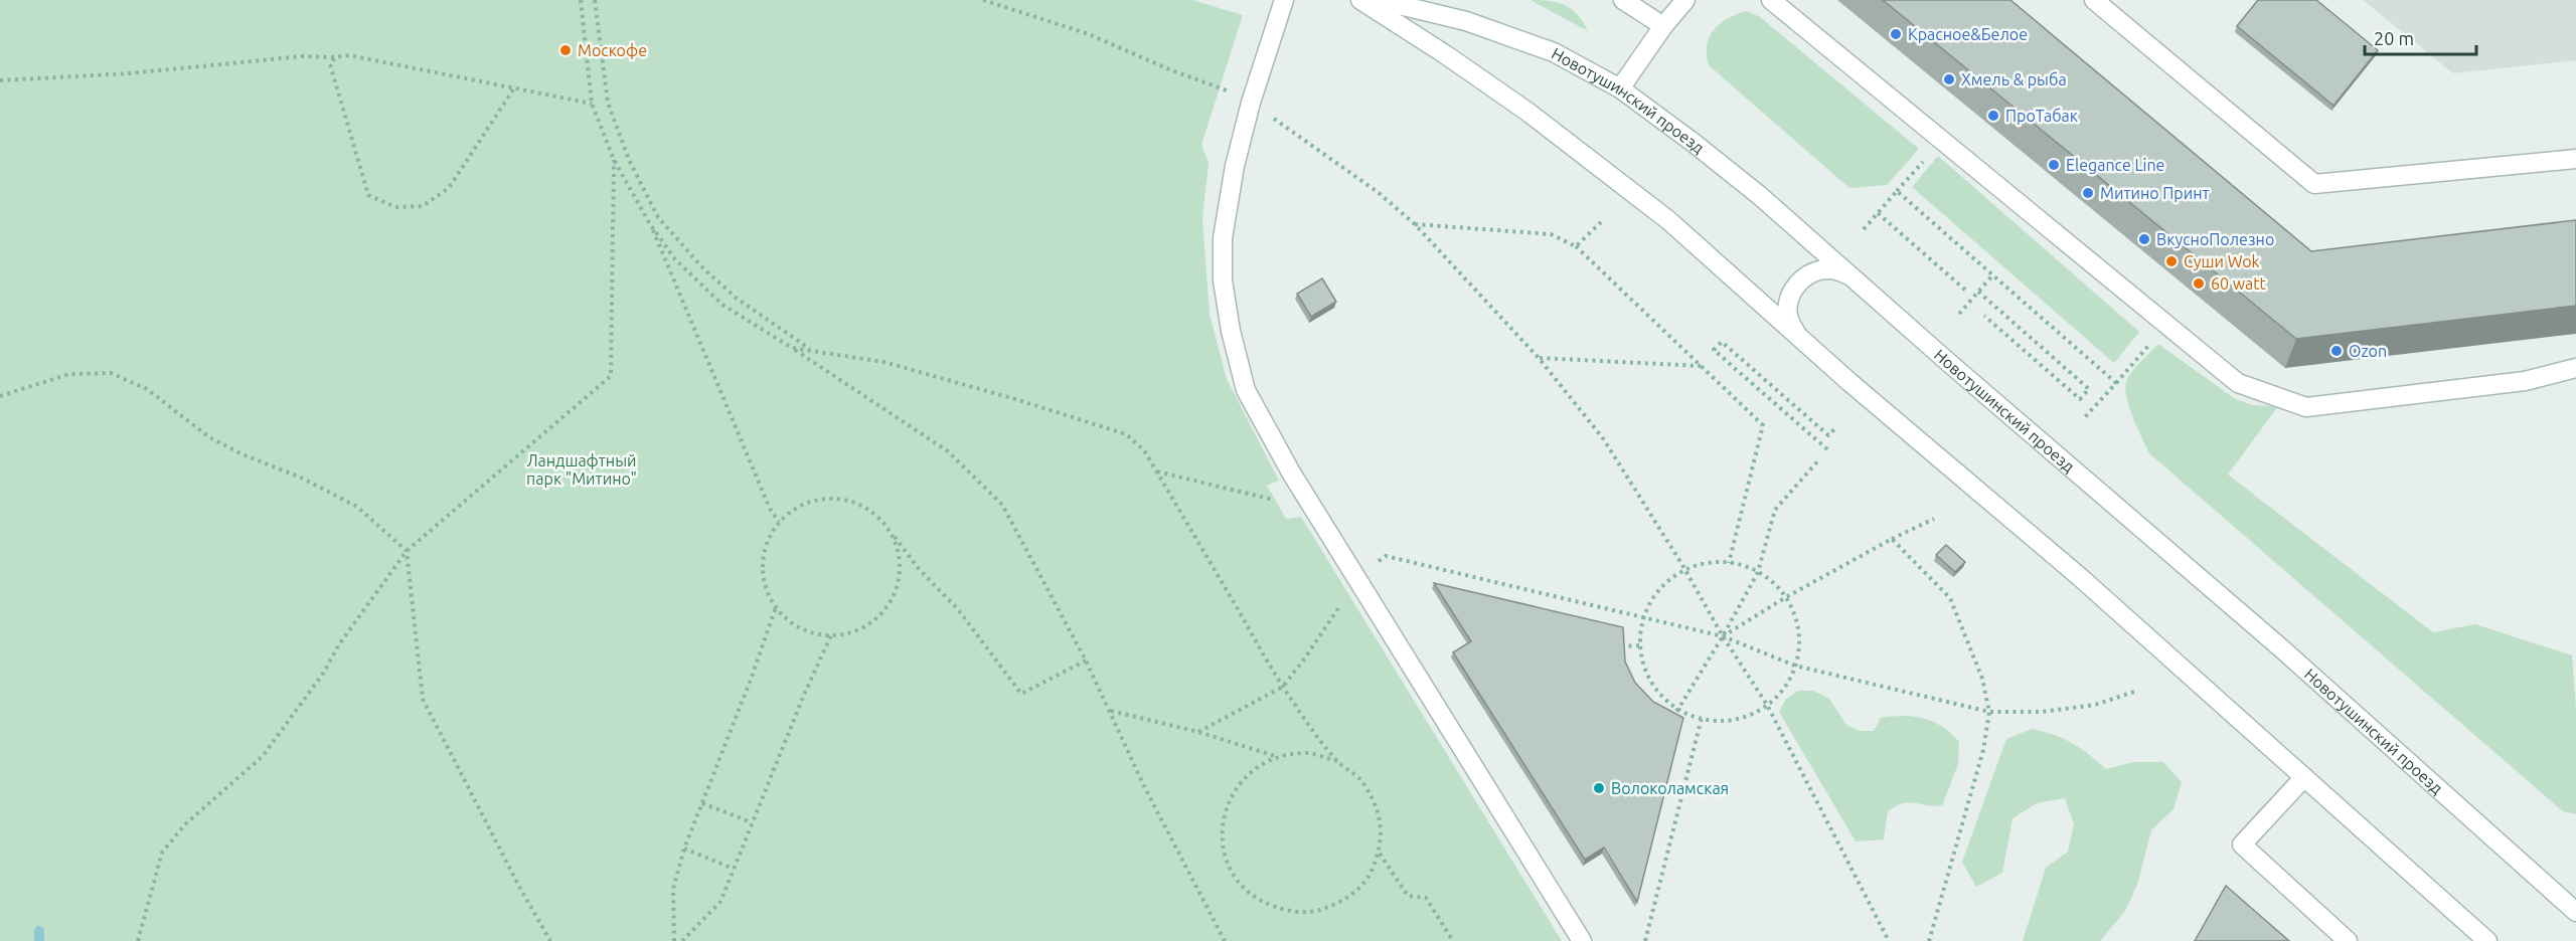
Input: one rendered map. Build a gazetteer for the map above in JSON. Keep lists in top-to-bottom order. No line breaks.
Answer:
{"streets":{"main road":["Новотушинский проезд"]},"parks":["Ландшафтный парк \"Митино\""],"places":["Красное&Белое","Москофе","Хмель & рыба","ПроТабак","Elegance Line","Митино Принт","ВкусноПолезно","Суши Wok","60 watt","Ozon","Волоколамская"],"scale_bar":"20 m"}
